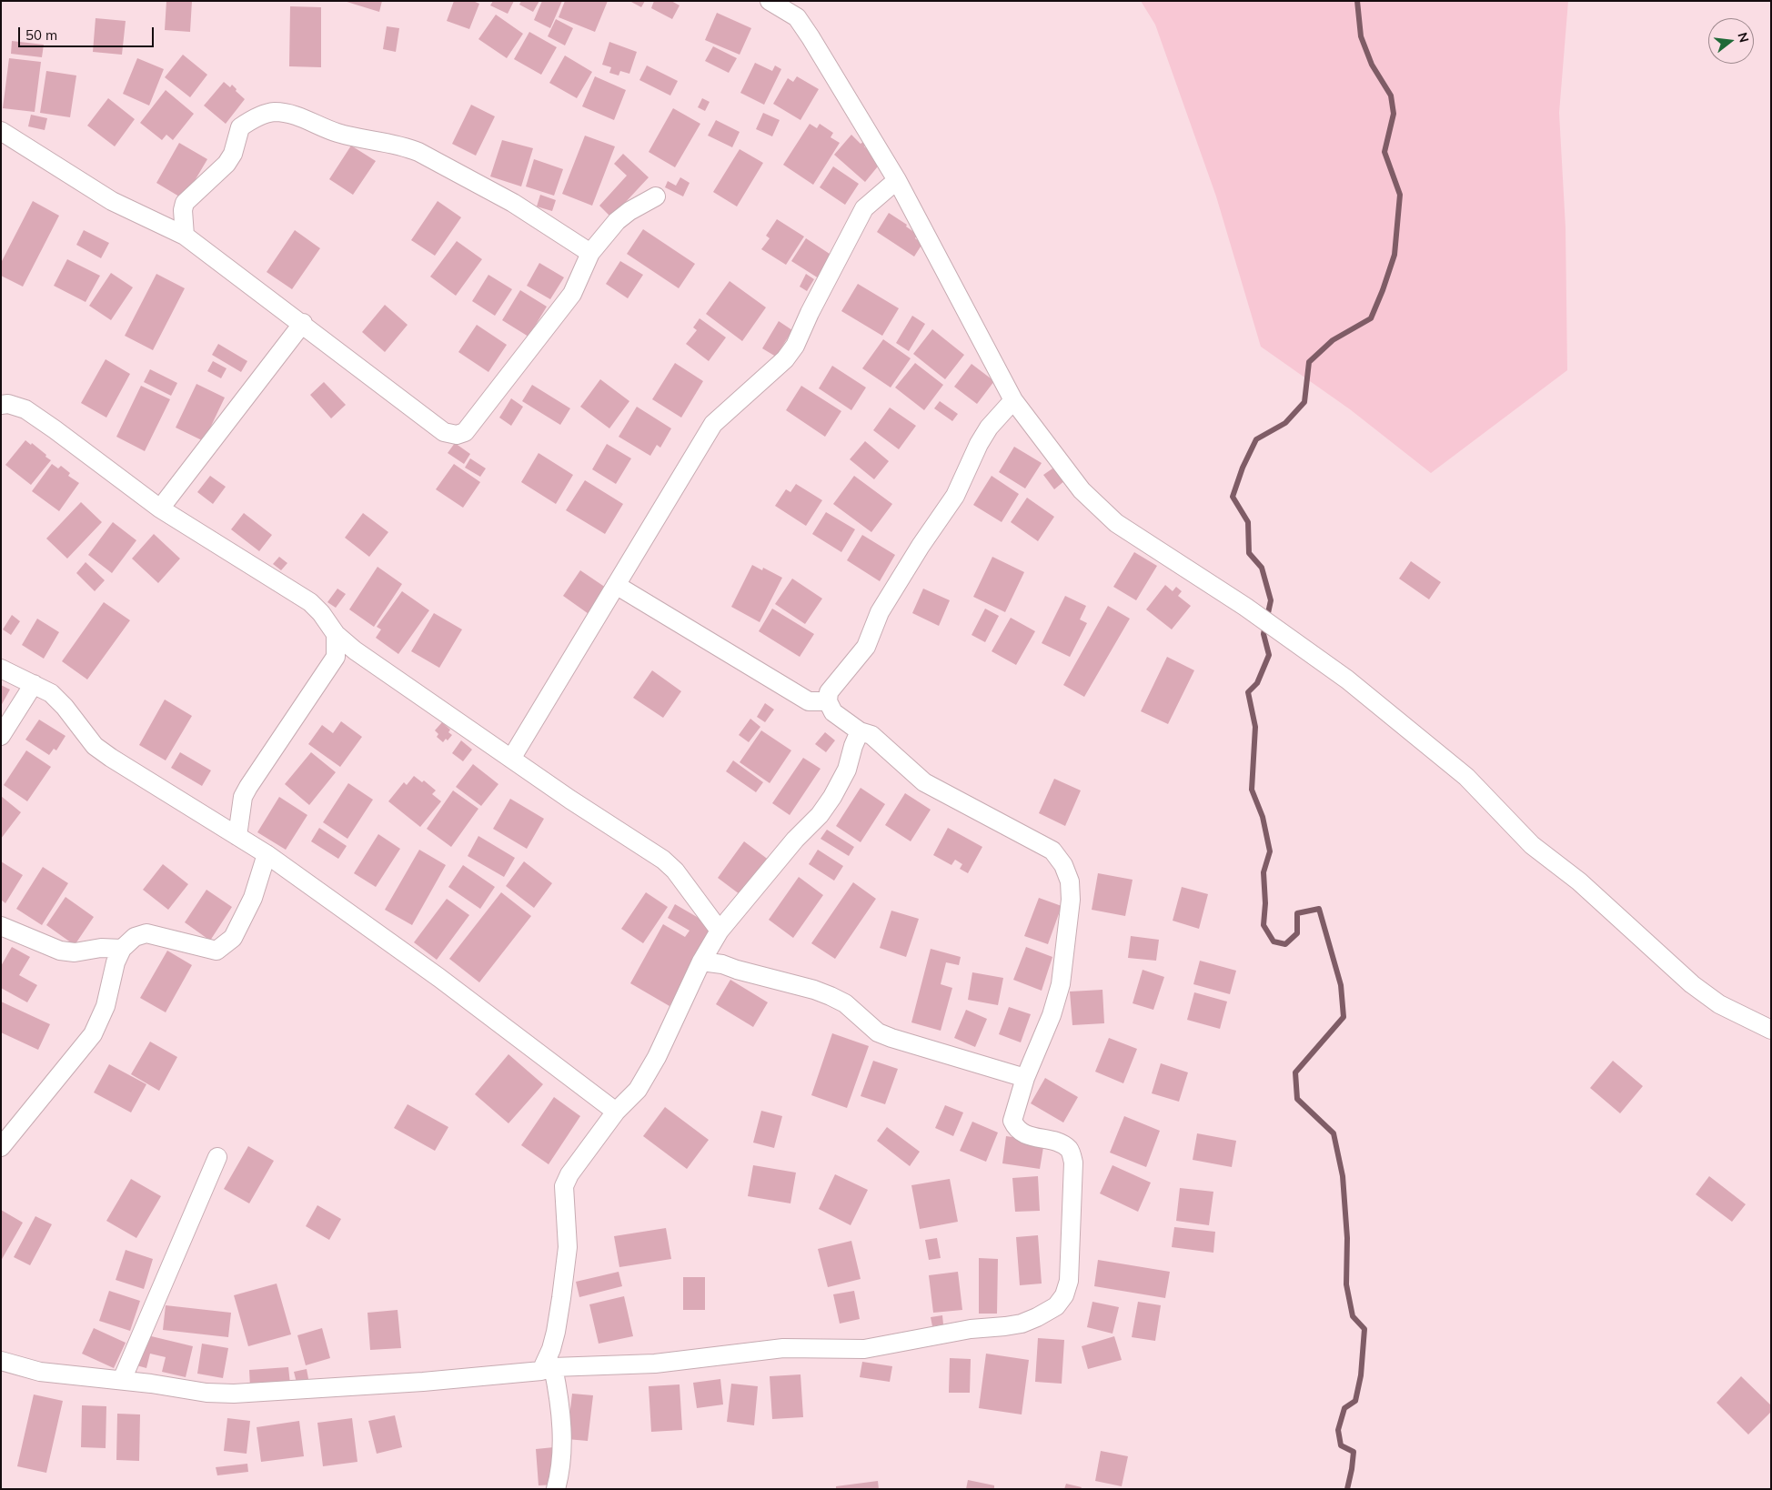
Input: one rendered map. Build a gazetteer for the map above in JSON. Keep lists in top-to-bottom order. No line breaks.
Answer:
{"scale_bar":"50 m","north":"right"}
